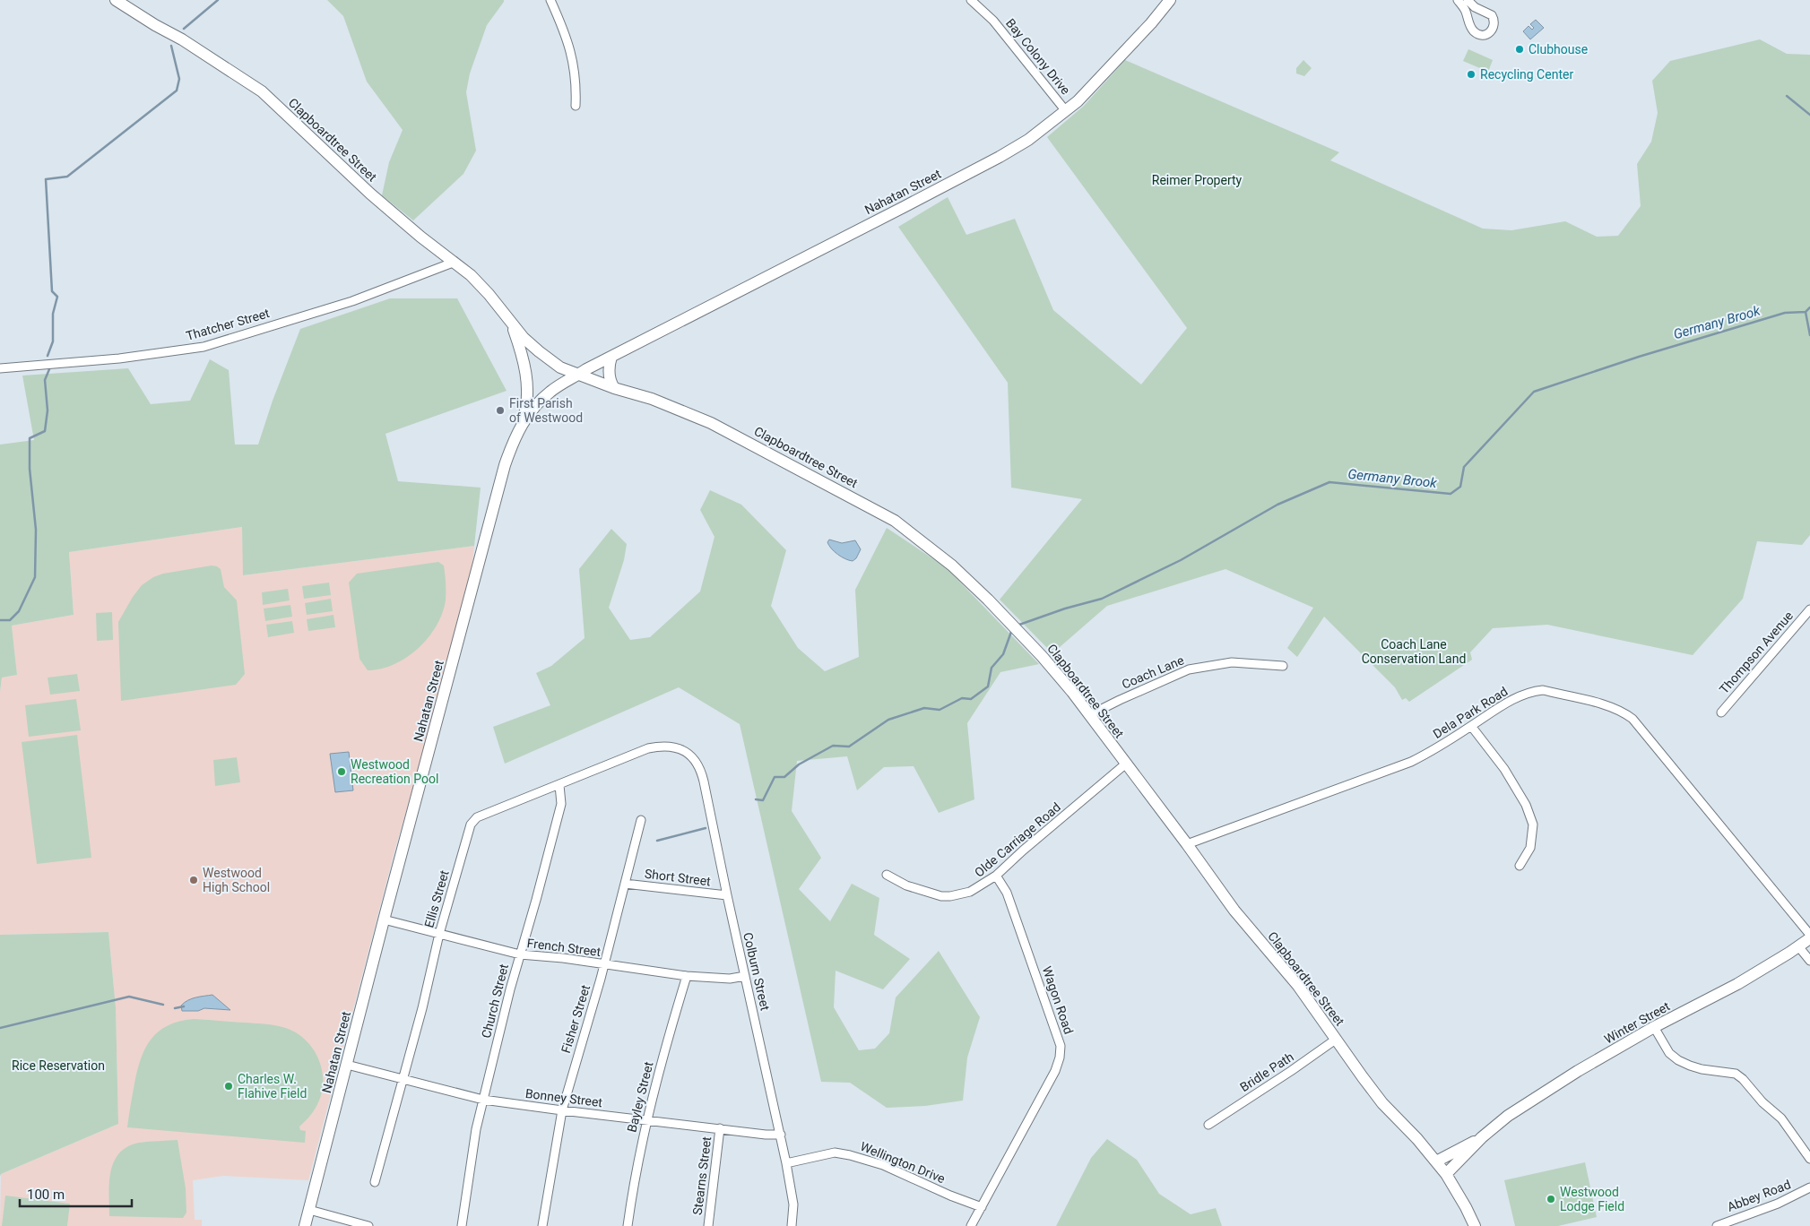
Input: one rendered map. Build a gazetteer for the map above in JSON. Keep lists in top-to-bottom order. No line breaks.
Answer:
{"streets":{"main road":["Clapboardtree Street","Nahatan Street","Winter Street"],"street":["Bay Colony Drive","Thatcher Street","Thompson Avenue","Coach Lane","Dela Park Road","Olde Carriage Road","Short Street","Ellis Street","French Street","Colburn Street","Wagon Road","Church Street","Fisher Street","Bridle Path","Bayley Street","Bonney Street","Wellington Drive","Stearns Street","Abbey Road"]},"crossings":[["Bay Colony Drive","Nahatan Street"],["Clapboardtree Street","Nahatan Street"],["Clapboardtree Street","Thatcher Street"],["Clapboardtree Street","Coach Lane"],["Clapboardtree Street","Dela Park Road"],["Clapboardtree Street","Olde Carriage Road"],["Clapboardtree Street","Winter Street"],["Clapboardtree Street","Bridle Path"],["Nahatan Street","French Street"],["Nahatan Street","Bonney Street"],["Olde Carriage Road","Wagon Road"],["Short Street","Colburn Street"],["Short Street","Fisher Street"],["Ellis Street","French Street"],["Ellis Street","Colburn Street"],["Ellis Street","Church Street"],["Ellis Street","Bonney Street"],["French Street","Colburn Street"],["French Street","Church Street"],["French Street","Fisher Street"],["French Street","Bayley Street"],["Colburn Street","Bonney Street"],["Colburn Street","Wellington Drive"],["Wagon Road","Wellington Drive"],["Church Street","Bonney Street"],["Fisher Street","Bonney Street"],["Bayley Street","Bonney Street"],["Bonney Street","Stearns Street"]],"water":["Germany Brook"],"parks":["Reimer Property","Coach Lane Conservation Land","Rice Reservation"],"places":["Clubhouse","Recycling Center","First Parish of Westwood","Westwood Recreation Pool","Westwood High School","Charles W. Flahive Field","Westwood Lodge Field"],"scale_bar":"100 m"}
